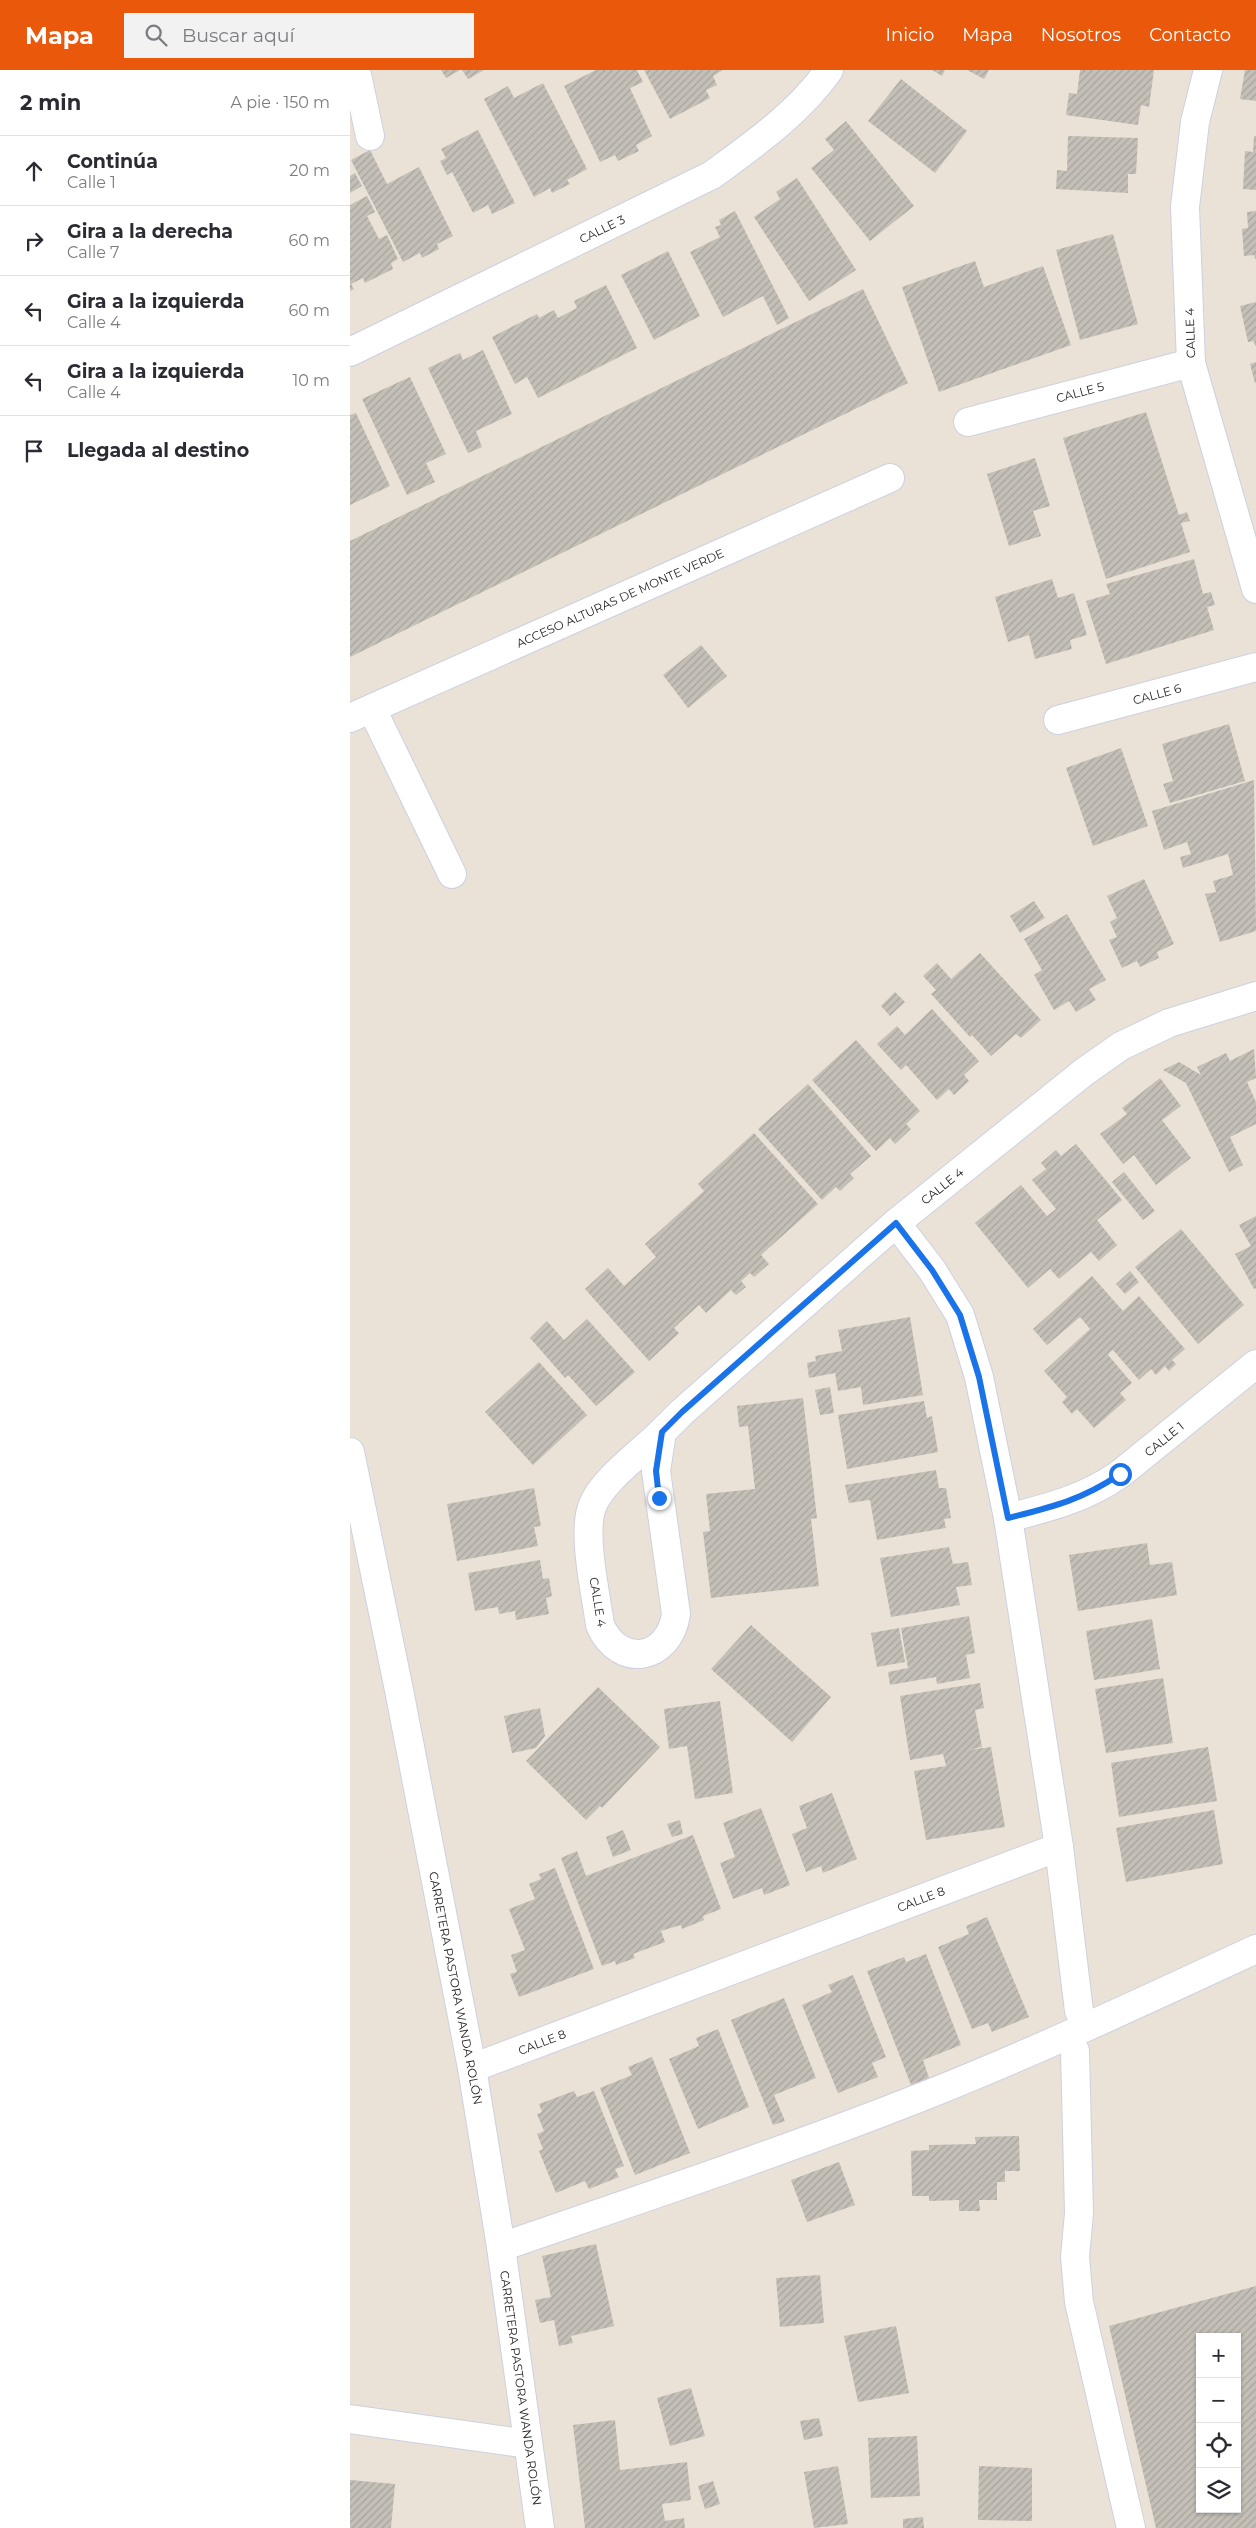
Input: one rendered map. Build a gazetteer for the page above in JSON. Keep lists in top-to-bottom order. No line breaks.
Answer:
{"streets":{"street":["CALLE 3","CALLE 4","CALLE 5","ACCESO ALTURAS DE MONTE VERDE","CALLE 6","CALLE 1","CALLE 8","CARRETERA PASTORA WANDA ROLÓN"]},"crossings":[["CALLE 4","CALLE 5"],["CALLE 8","CARRETERA PASTORA WANDA ROLÓN"]],"page":{"header":"Mapa","search":"Buscar aquí","nav":["Inicio","Mapa","Nosotros","Contacto"],"heading":["2 min","A pie · 150 m"],"list":[["Continúa","Calle 1","20 m"],["Gira a la derecha","Calle 7","60 m"],["Gira a la izquierda","Calle 4","60 m"],["Gira a la izquierda","Calle 4","10 m"],"Llegada al destino"],"map_buttons":["+","−"]}}
